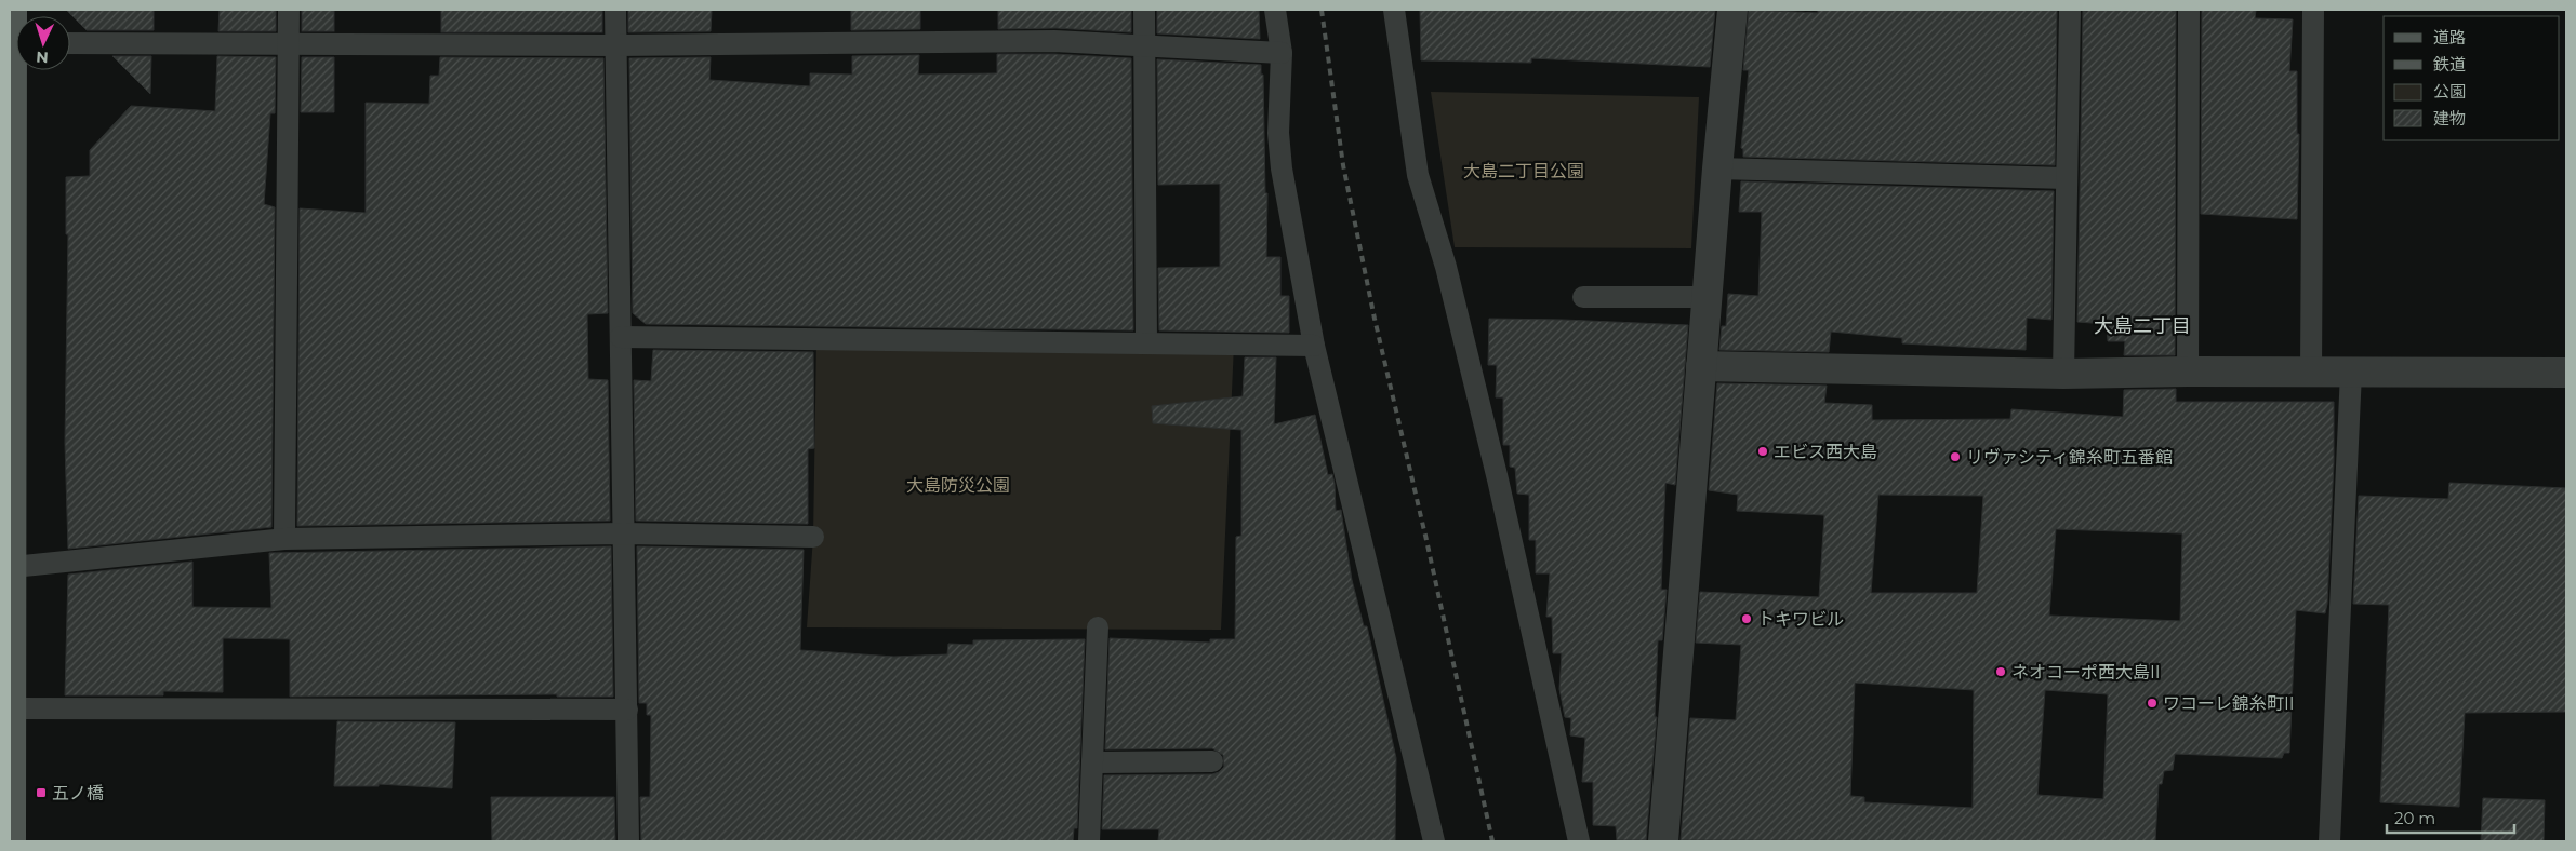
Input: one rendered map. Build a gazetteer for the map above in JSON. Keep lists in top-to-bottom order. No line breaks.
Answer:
{"districts":["大島二丁目"],"parks":["大島二丁目公園","大島防災公園"],"places":{"other":["エビス西大島","リヴァシティ錦糸町五番館","トキワビル","ネオコーポ西大島II","ワコーレ錦糸町II"],"transit":["五ノ橋"]},"legend":["道路","鉄道","公園","建物"],"scale_bar":"20 m","north":"bottom"}
